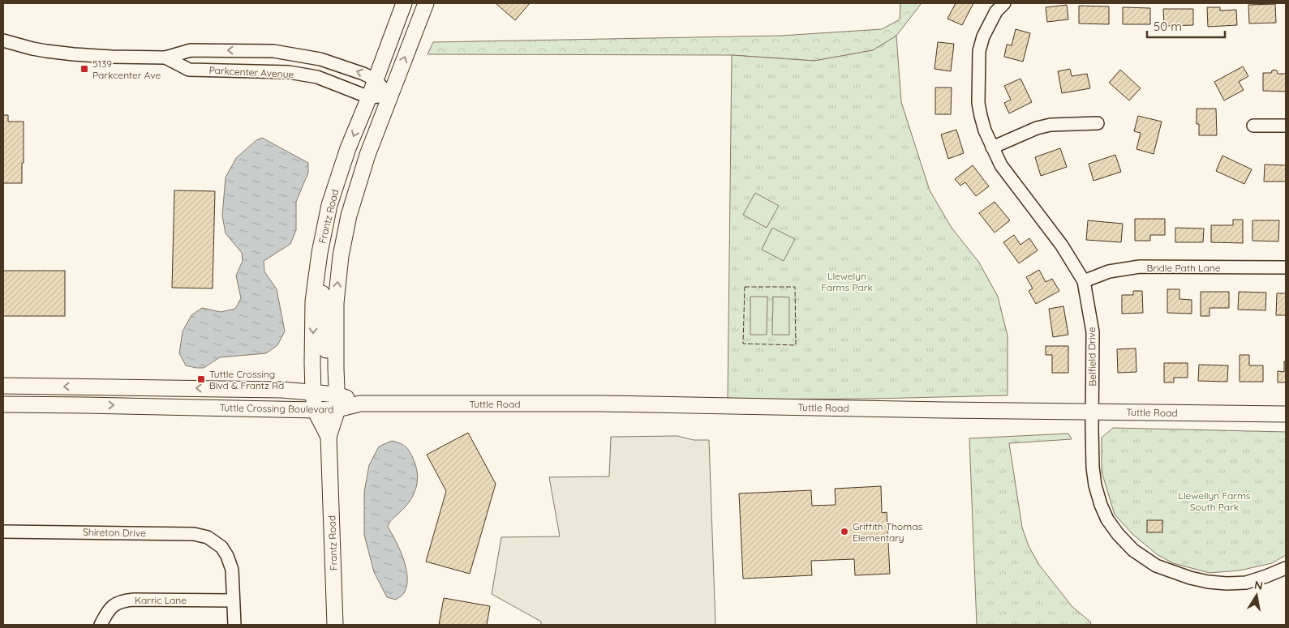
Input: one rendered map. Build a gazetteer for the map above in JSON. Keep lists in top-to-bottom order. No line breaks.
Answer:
{"streets":{"main road":["Frantz Road","Tuttle Road","Tuttle Crossing Boulevard"],"street":["Parkcenter Avenue","Bridle Path Lane","Belfield Drive","Shireton Drive","Karric Lane"]},"crossings":[["Parkcenter Avenue","Frantz Road"],["Frantz Road","Tuttle Crossing Boulevard"],["Bridle Path Lane","Belfield Drive"],["Belfield Drive","Tuttle Road"],["Tuttle Road","Tuttle Crossing Boulevard"],["Shireton Drive","Karric Lane"]],"parks":["Llewelyn Farms Park","Llewellyn Farms South Park"],"places":{"transit":["5139 Parkcenter Ave","Tuttle Crossing Blvd & Frantz Rd"],"other":["Griffith Thomas Elementary"]},"scale_bar":"50 m","north":"top"}
